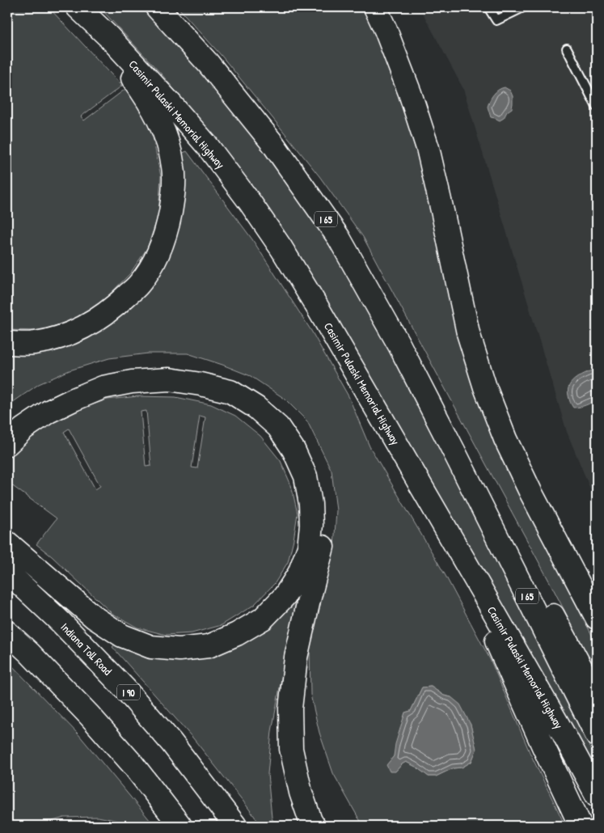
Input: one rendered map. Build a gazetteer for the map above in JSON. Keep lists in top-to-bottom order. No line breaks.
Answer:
{"streets":{"highway":["Casimir Pulaski Memorial Highway","I 65","Indiana Toll Road","I 90"]}}
